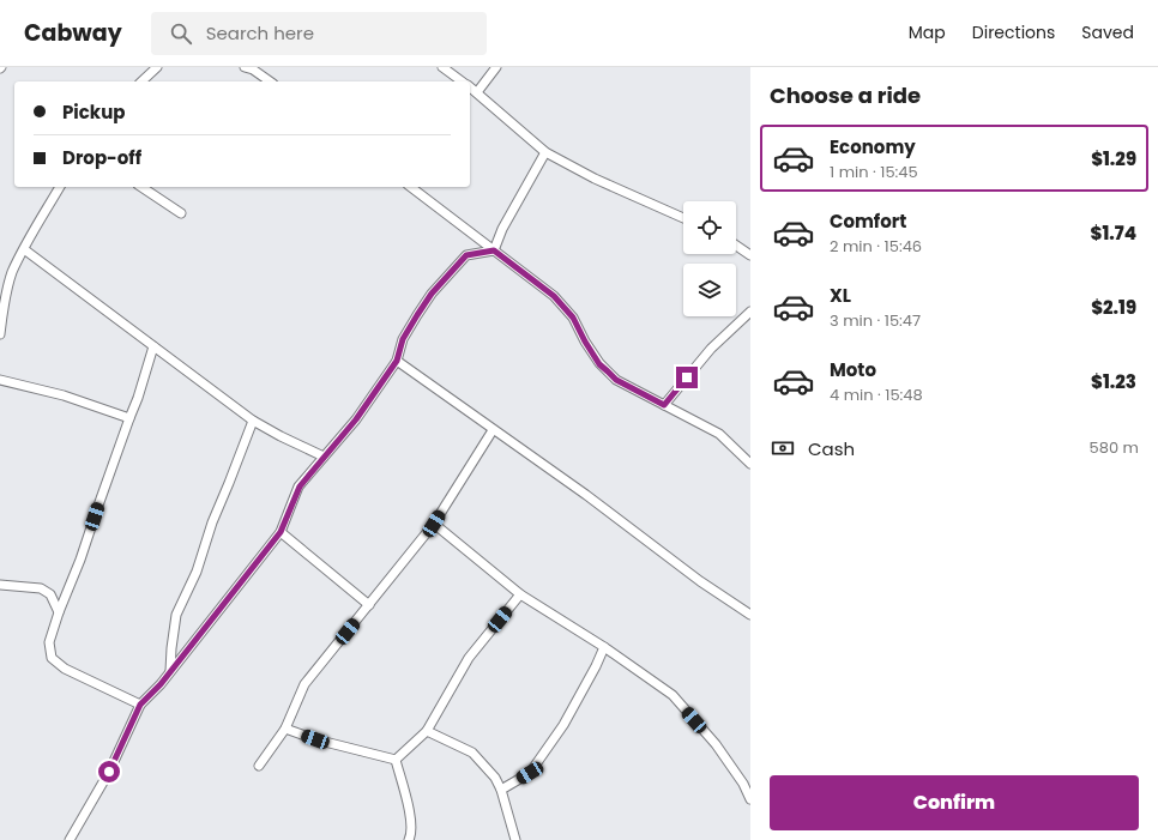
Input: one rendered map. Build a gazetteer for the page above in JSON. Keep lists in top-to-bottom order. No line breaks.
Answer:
{"page":{"header":"Cabway","search":"Search here","nav":["Map","Directions","Saved"],"heading":"Choose a ride","banner":["Pickup","Drop-off"],"list":[{"name":"Economy","note":"1 min · 15:45","value":"$1.29"},{"name":"Comfort","note":"2 min · 15:46","value":"$1.74"},{"name":"XL","note":"3 min · 15:47","value":"$2.19"},{"name":"Moto","note":"4 min · 15:48","value":"$1.23"}],"pay":["Cash","580 m"],"buttons":"Confirm"}}
